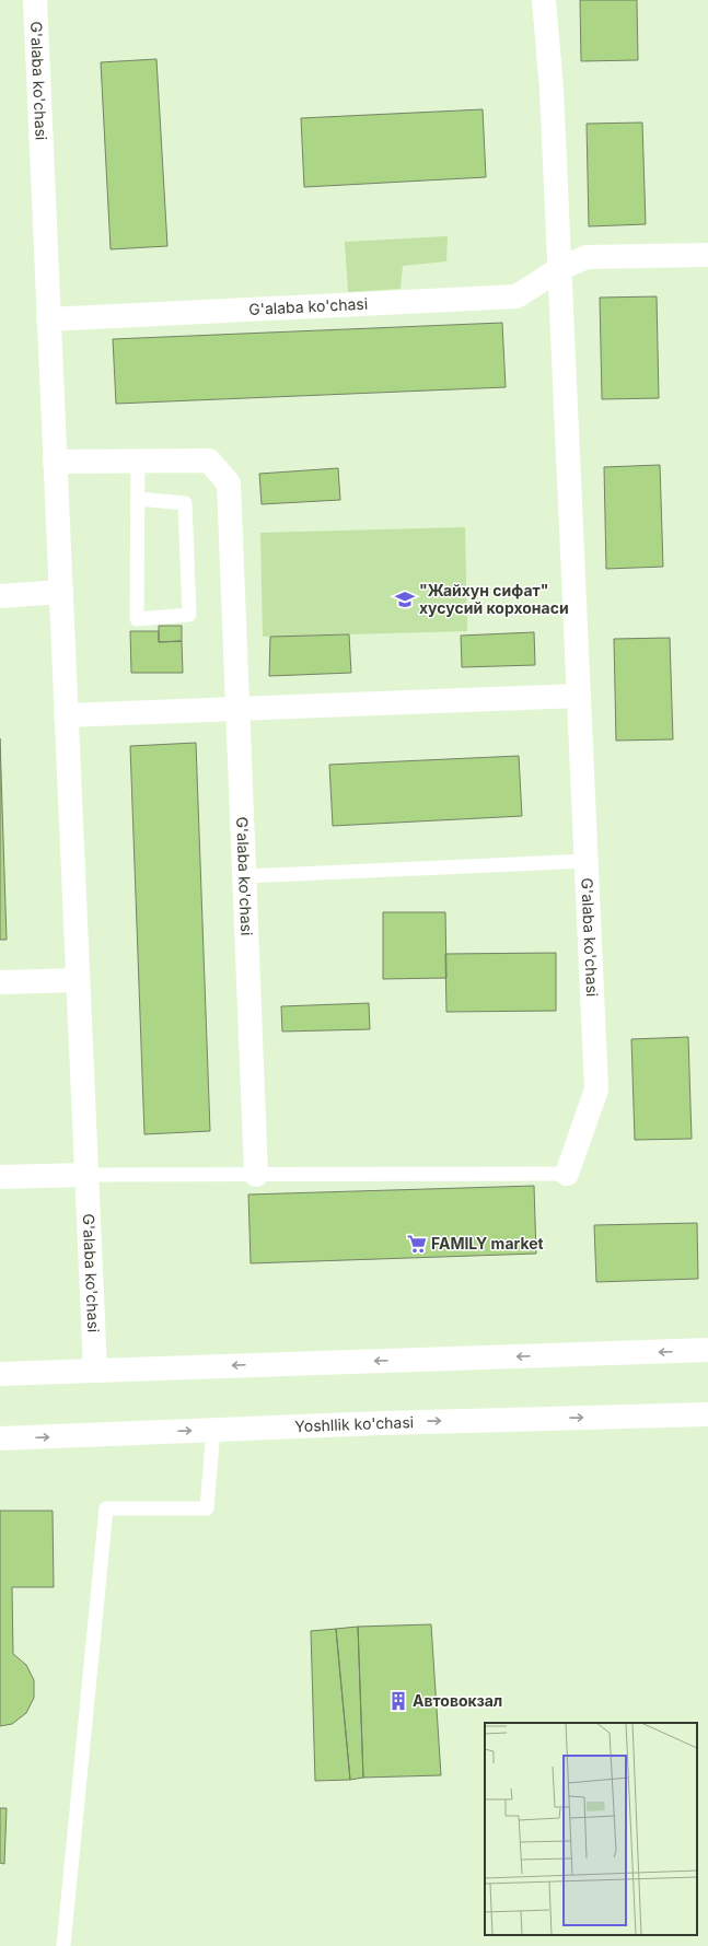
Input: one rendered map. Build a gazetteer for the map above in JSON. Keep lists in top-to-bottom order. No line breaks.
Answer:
{"streets":{"street":["G'alaba ko'chasi","Yoshllik ko'chasi"]},"places":{"school or university":["\"Жайхун сифат\" хусусий корхонаси"],"supermarket":["FAMILY market"],"building":["Автовокзал"]}}
